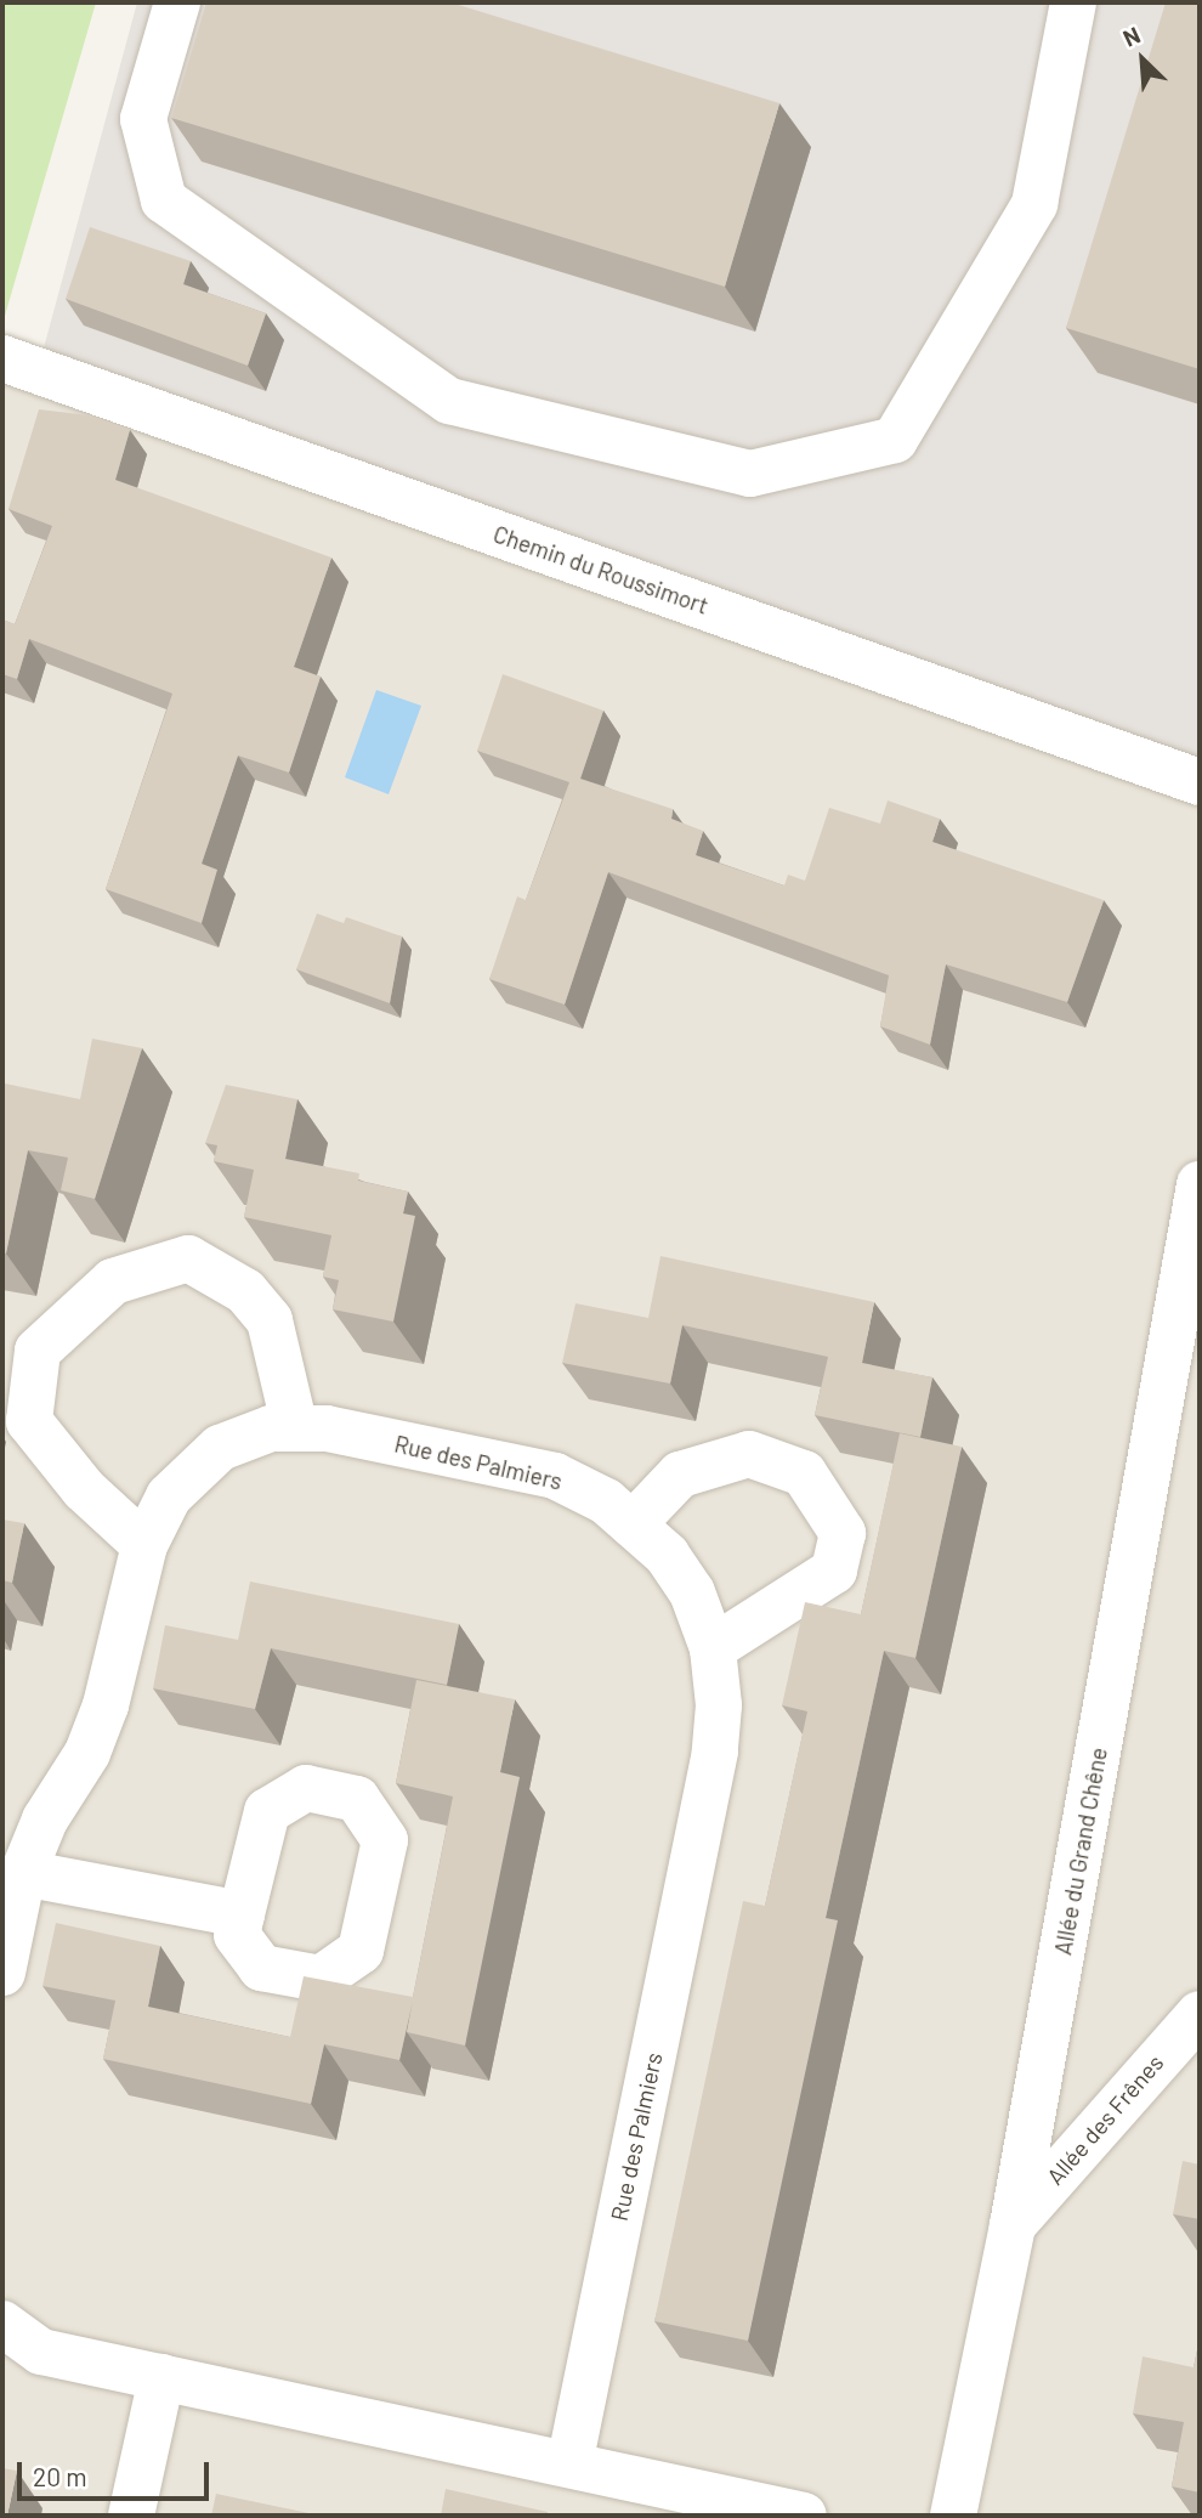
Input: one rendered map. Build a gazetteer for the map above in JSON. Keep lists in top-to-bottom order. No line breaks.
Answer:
{"streets":{"street":["Chemin du Roussimort","Rue des Palmiers","Allée du Grand Chêne","Allée des Frênes"]},"crossings":[["Allée du Grand Chêne","Allée des Frênes"]],"scale_bar":"20 m","north":"top left"}
